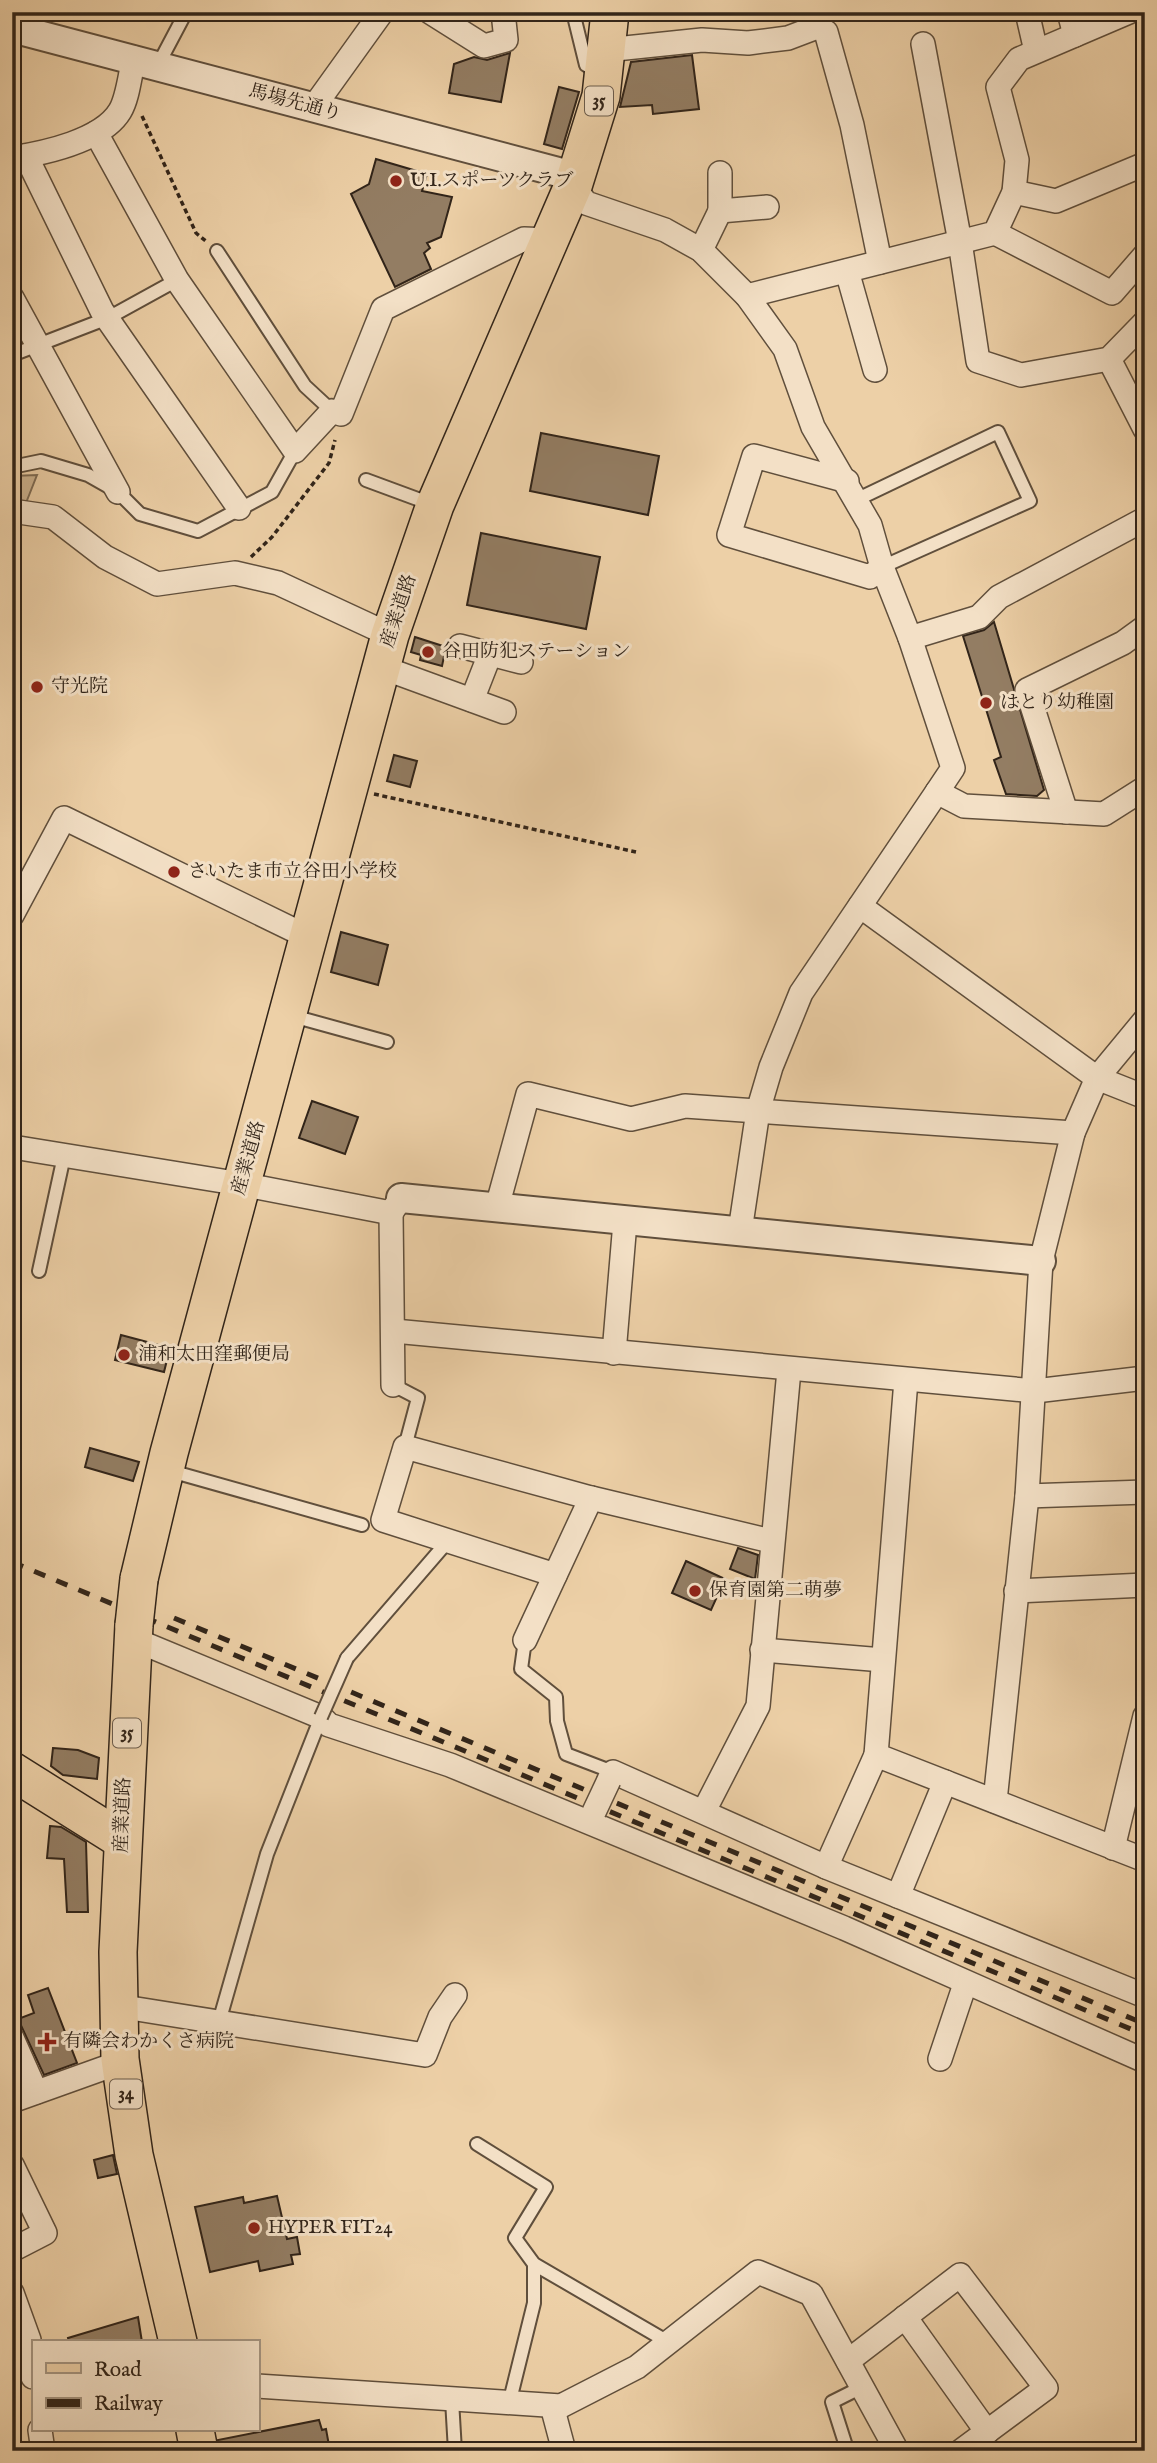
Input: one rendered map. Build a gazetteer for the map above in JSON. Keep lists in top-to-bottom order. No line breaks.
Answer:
{"streets":{"main road":["35","産業道路","34"],"street":["馬場先通り"]},"crossings":[["馬場先通り","産業道路"]],"places":{"other":["U.I.スポーツクラブ","谷田防犯ステーション","守光院","はとり幼稚園","さいたま市立谷田小学校","浦和太田窪郵便局","保育園第二萌夢","HYPER FIT24"],"health":["有隣会わかくさ病院"]},"legend":["Road","Railway"]}
